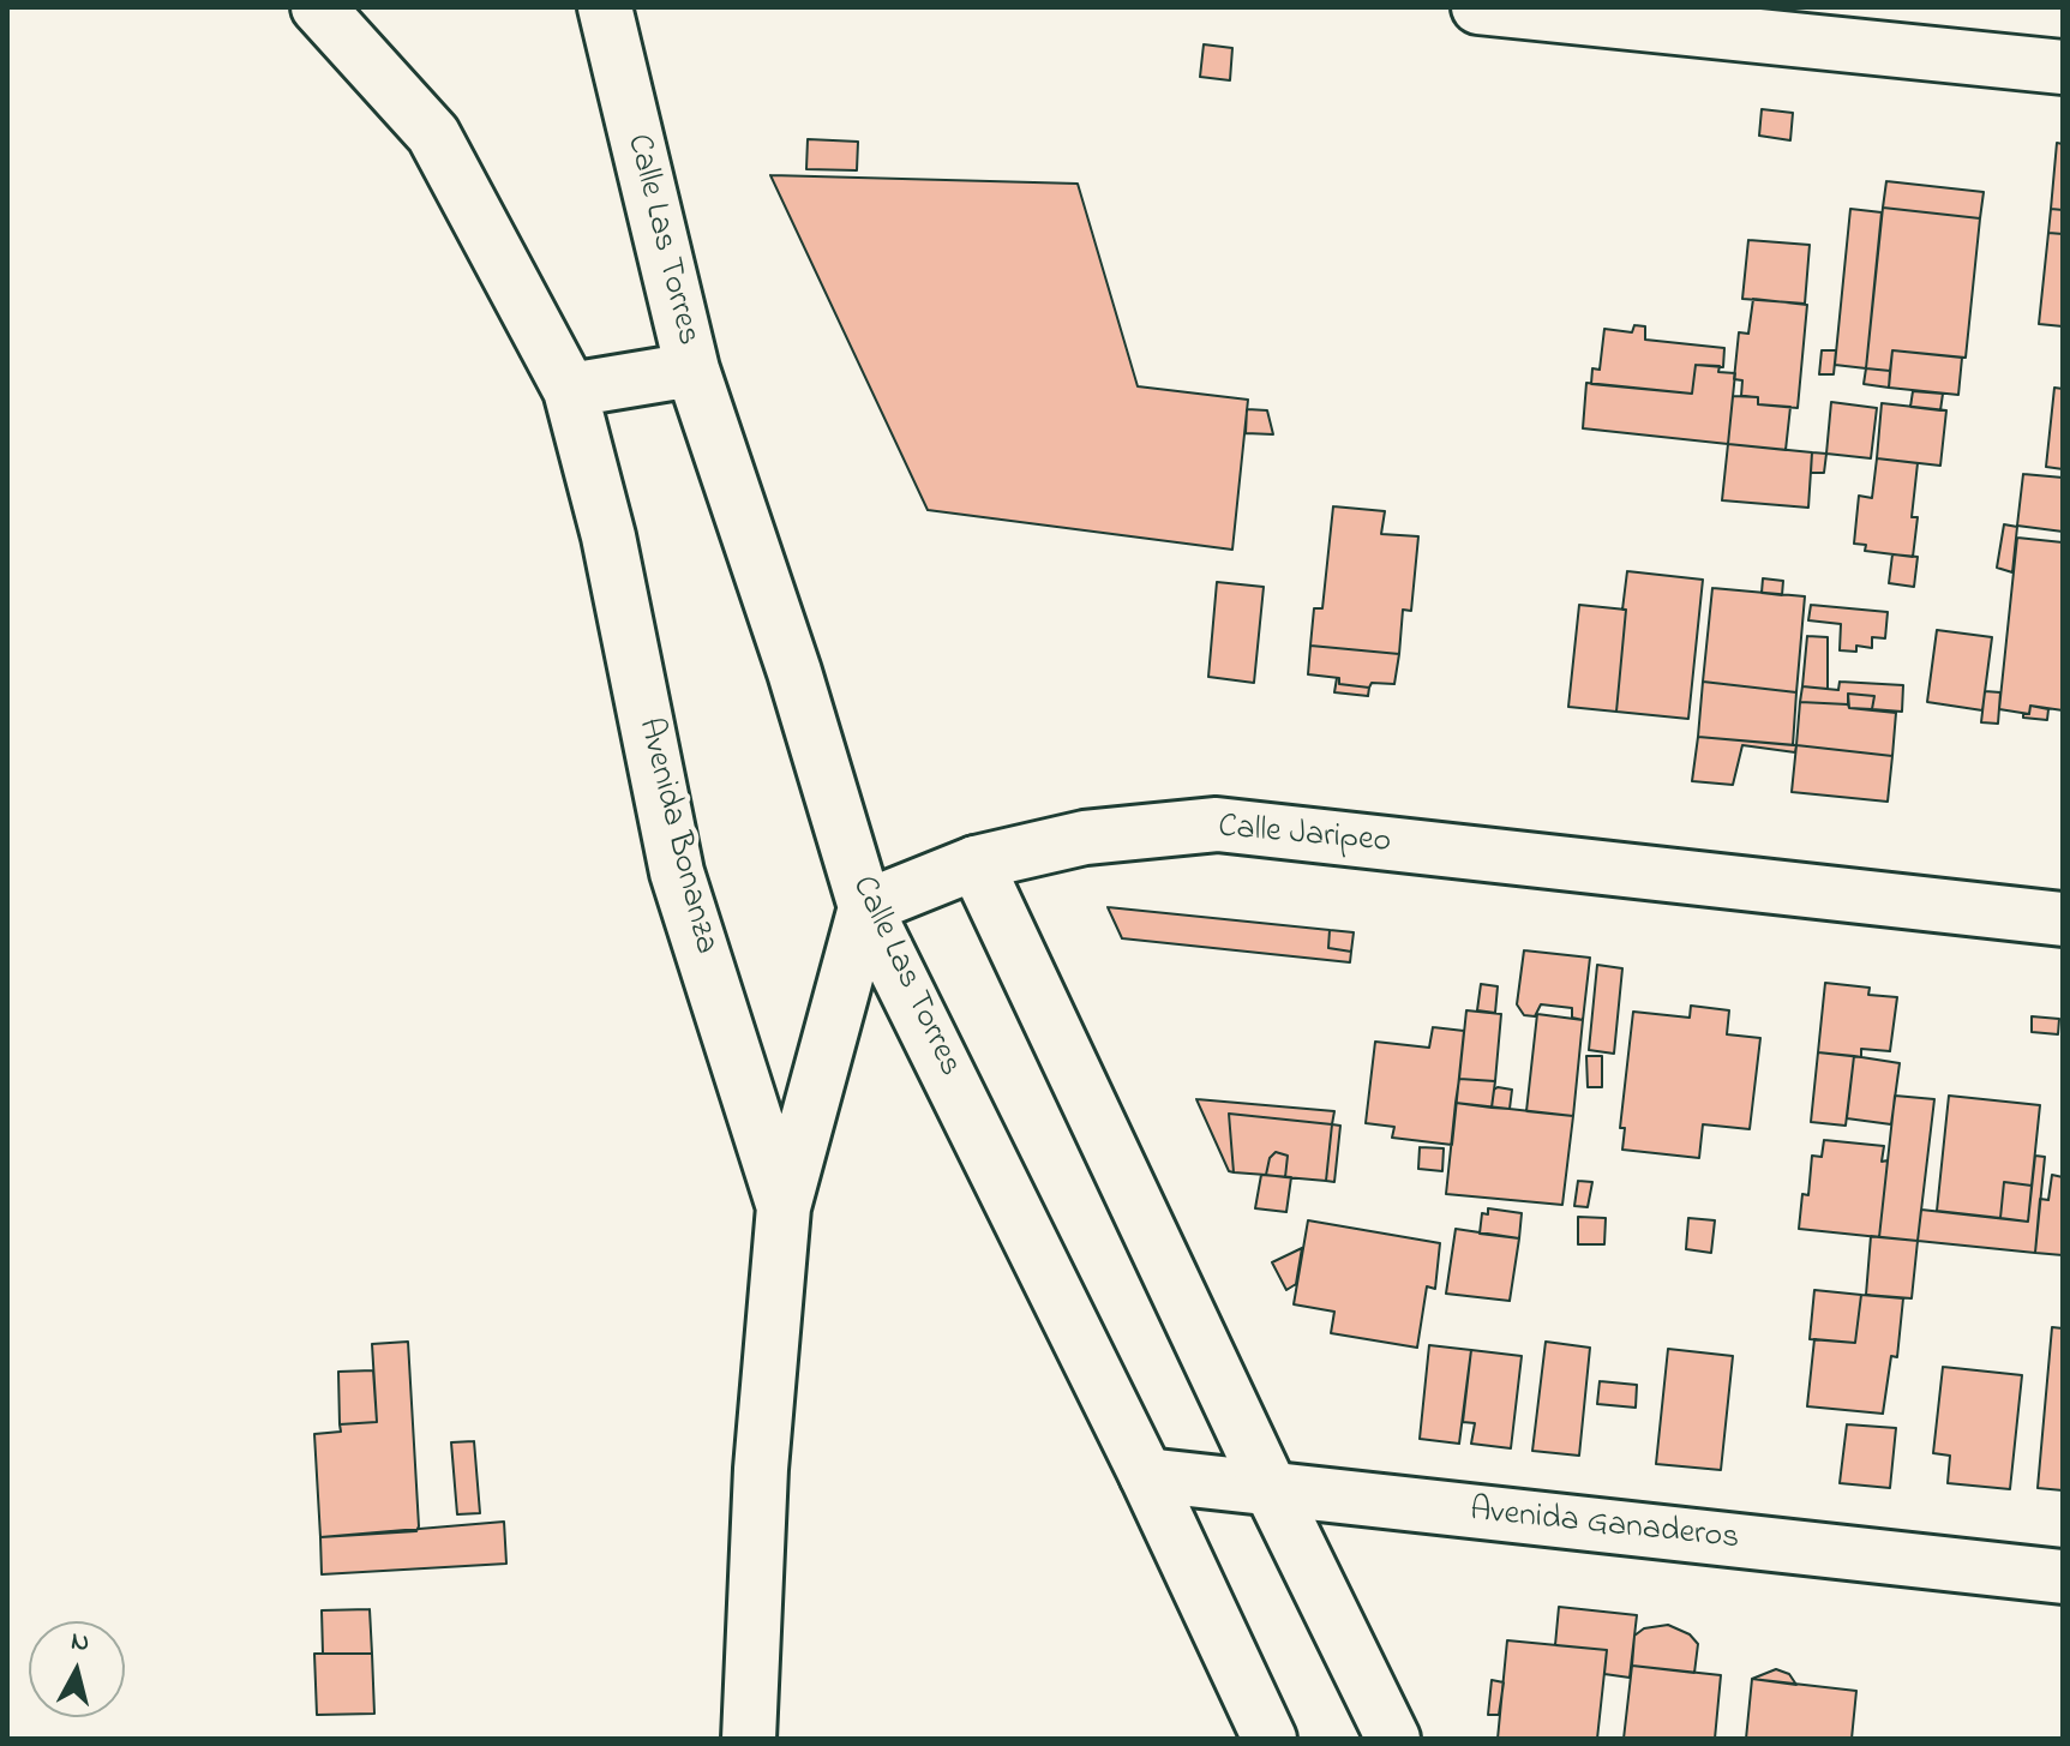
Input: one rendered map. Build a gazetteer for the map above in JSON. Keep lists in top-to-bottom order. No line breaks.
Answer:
{"streets":{"street":["Calle Las Torres","Avenida Bonanza","Calle Jaripeo","Avenida Ganaderos"]},"crossings":[["Calle Las Torres","Calle Jaripeo"],["Calle Las Torres","Avenida Ganaderos"]],"north":"top"}
